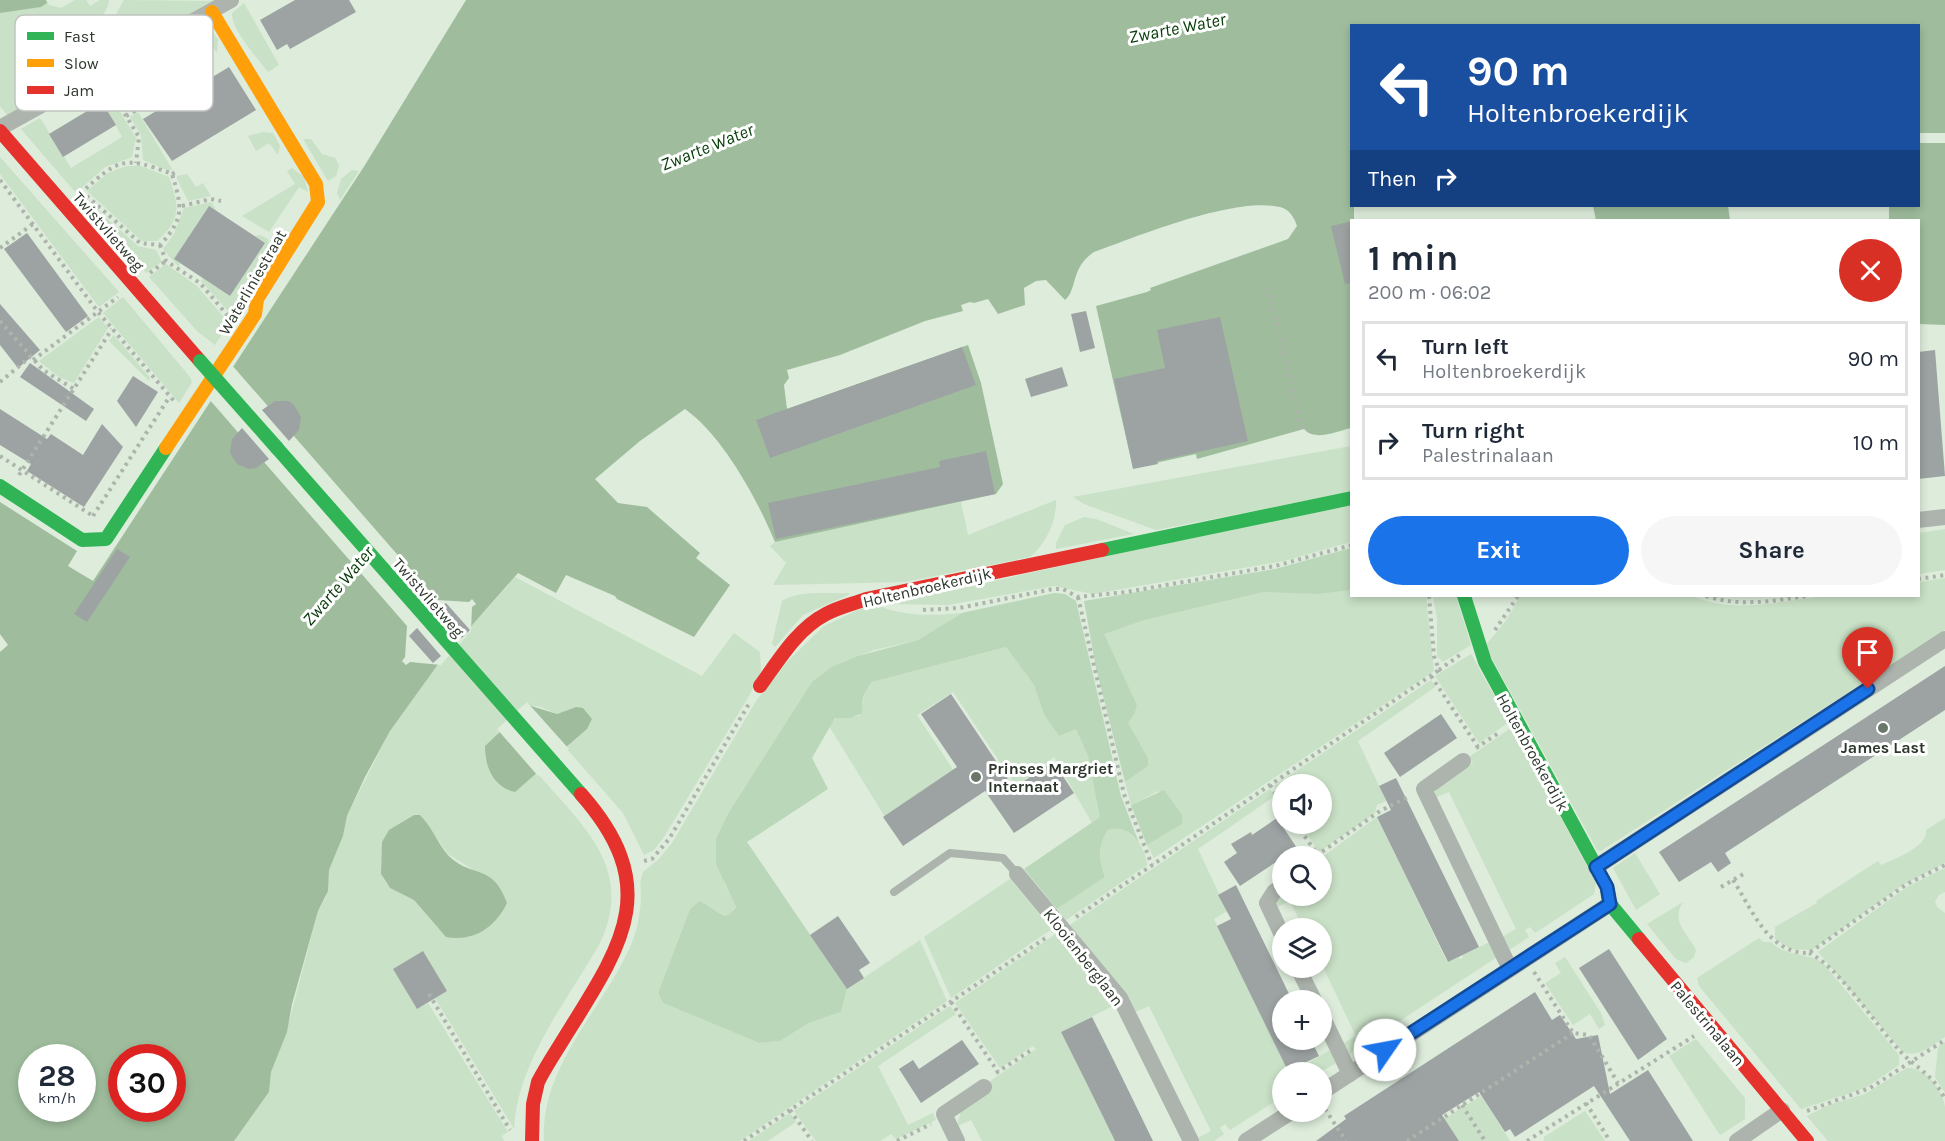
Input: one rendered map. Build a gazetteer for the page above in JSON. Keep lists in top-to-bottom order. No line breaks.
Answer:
{"streets":{"street":["Twistvlietweg","Waterliniestraat","Holtenbroekerdijk","Klooienberglaan","Palestrinalaan"]},"crossings":[["Holtenbroekerdijk","Palestrinalaan"]],"water":["Zwarte Water"],"places":["James Last","Prinses Margriet Internaat"],"legend":["Fast","Slow","Jam"],"page":{"turn":["90 m","Holtenbroekerdijk"],"then":"Then","heading":["1 min","200 m · 06:02"],"list":[{"name":"Turn left","note":"Holtenbroekerdijk","value":"90 m"},{"name":"Turn right","note":"Palestrinalaan","value":"10 m"}],"buttons":["Exit","Share"],"map_buttons":["+","−"],"speed":"28 km/h","limit":"30"}}
